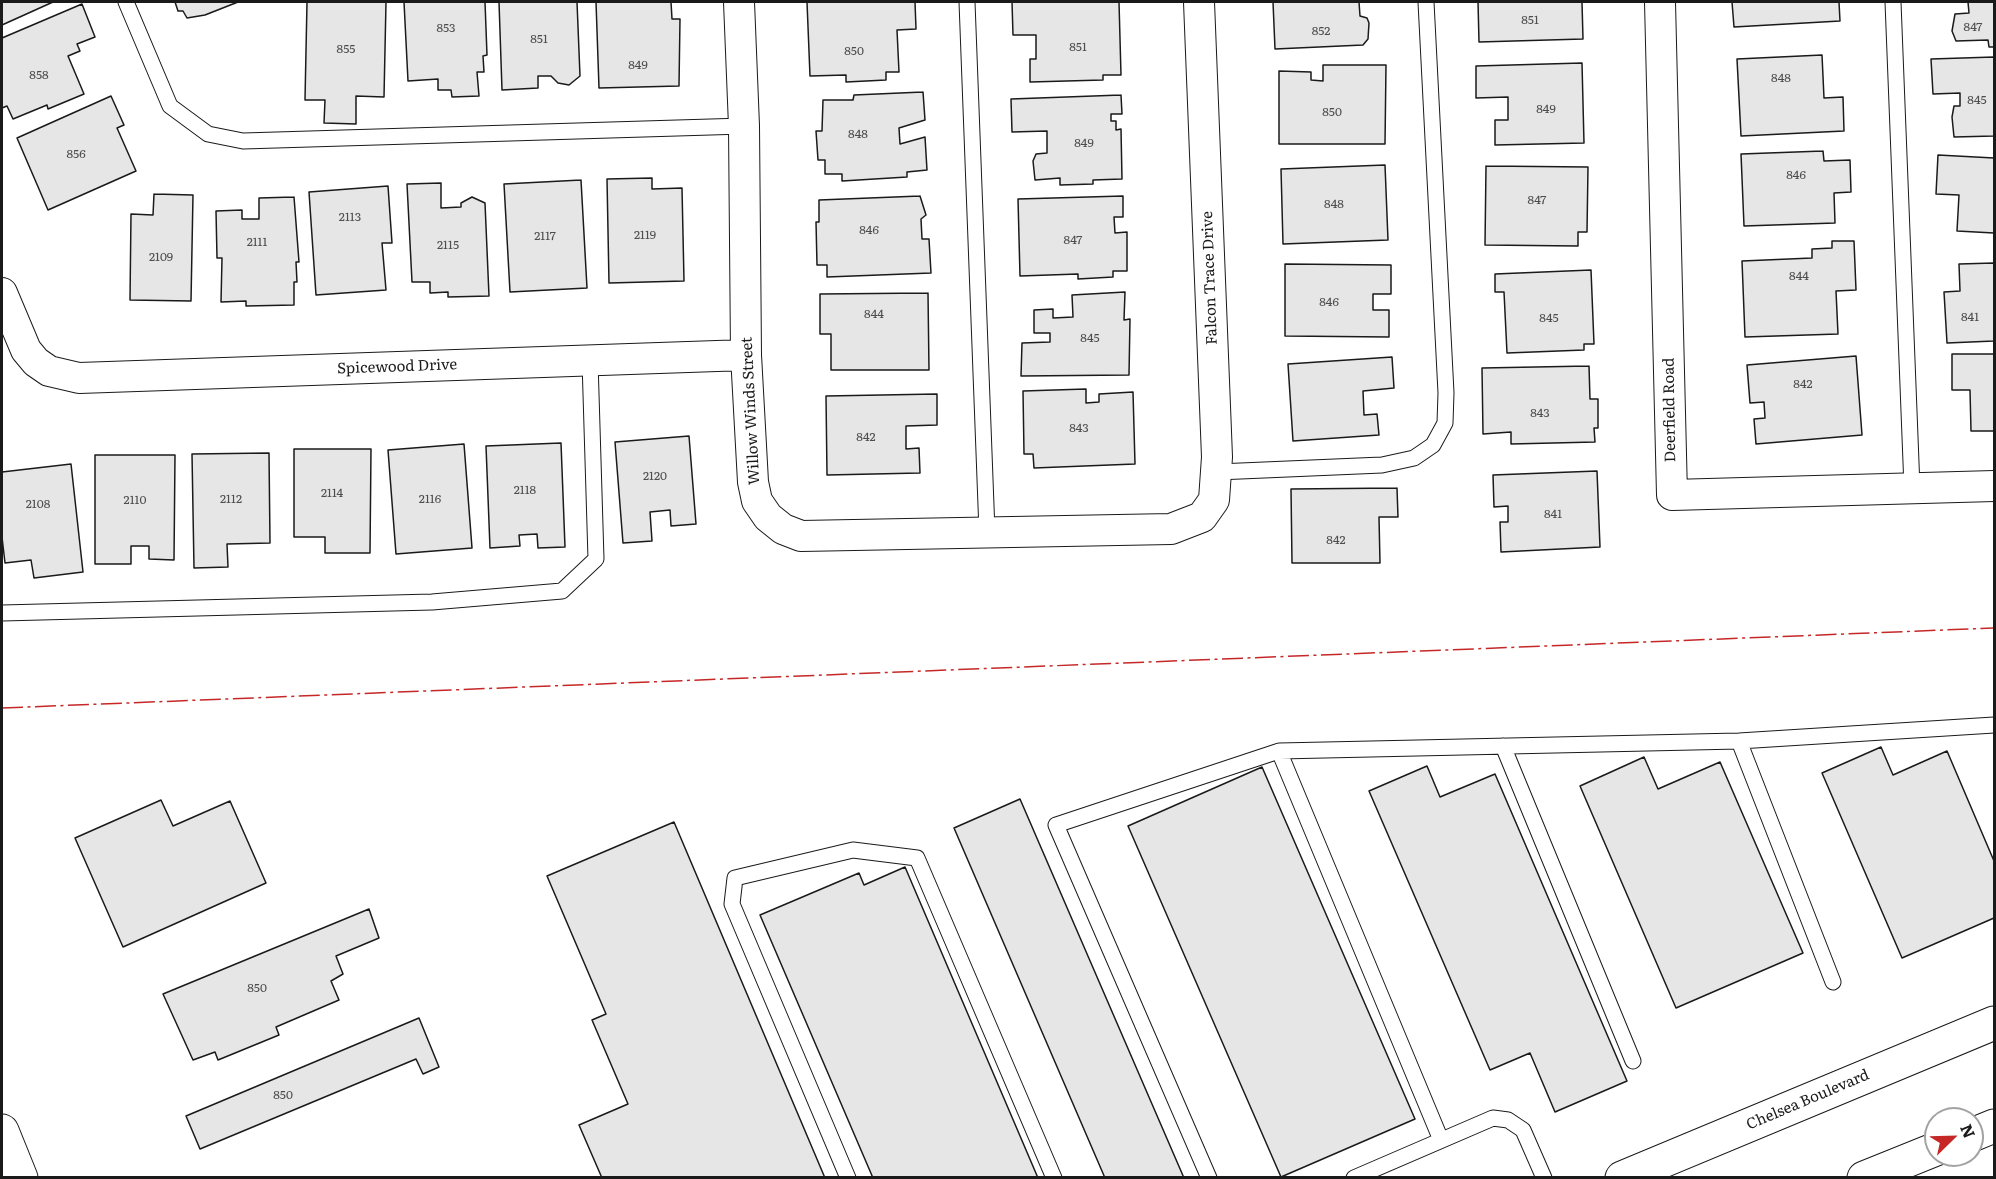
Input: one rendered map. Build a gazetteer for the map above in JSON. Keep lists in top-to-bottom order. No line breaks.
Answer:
{"streets":{"main road":["Chelsea Boulevard"],"street":["Falcon Trace Drive","Spicewood Drive","Deerfield Road","Willow Winds Street"]},"crossings":[["Falcon Trace Drive","Willow Winds Street"],["Spicewood Drive","Willow Winds Street"]],"house_numbers":["851","847","853","852","851","851","855","850","849","858","848","845","849","850","848","849","856","846","847","848","2113","846","2119","2117","847","2111","2115","2109","844","846","844","841","845","845","842","843","843","842","2120","2118","2114","2112","2116","2110","2108","841","842","850","850"],"north":"top right"}
